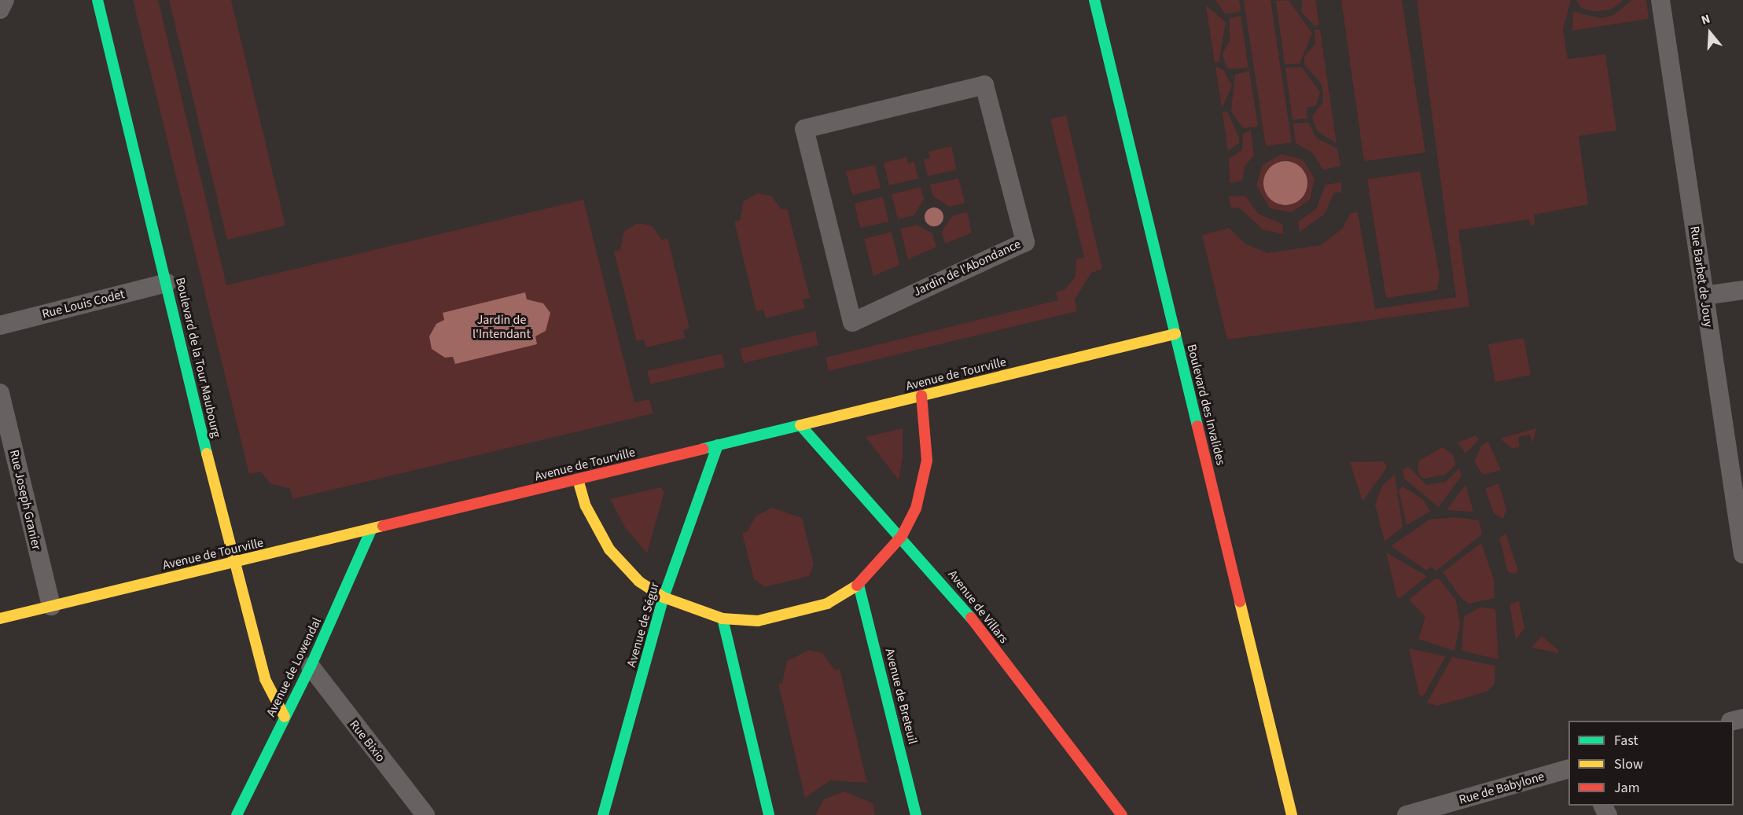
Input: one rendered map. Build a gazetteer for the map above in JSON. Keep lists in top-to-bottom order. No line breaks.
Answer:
{"streets":{"main road":["Boulevard de la Tour Maubourg","Avenue de Tourville","Boulevard des Invalides","Avenue de Villars","Avenue de Ségur","Avenue de Lowendal","Avenue de Breteuil"],"street":["Jardin de l'Abondance","Rue Barbet de Jouy","Rue Louis Codet","Rue Joseph Granier","Rue Bixio","Rue de Babylone"]},"crossings":[["Rue Louis Codet","Boulevard de la Tour Maubourg"],["Boulevard de la Tour Maubourg","Avenue de Tourville"],["Boulevard de la Tour Maubourg","Avenue de Lowendal"],["Avenue de Tourville","Boulevard des Invalides"],["Avenue de Tourville","Rue Joseph Granier"],["Avenue de Tourville","Avenue de Villars"],["Avenue de Tourville","Avenue de Ségur"],["Avenue de Tourville","Avenue de Lowendal"],["Avenue de Lowendal","Rue Bixio"]],"parks":["Jardin de l'Intendant"],"legend":["Fast","Slow","Jam"],"north":"top"}
